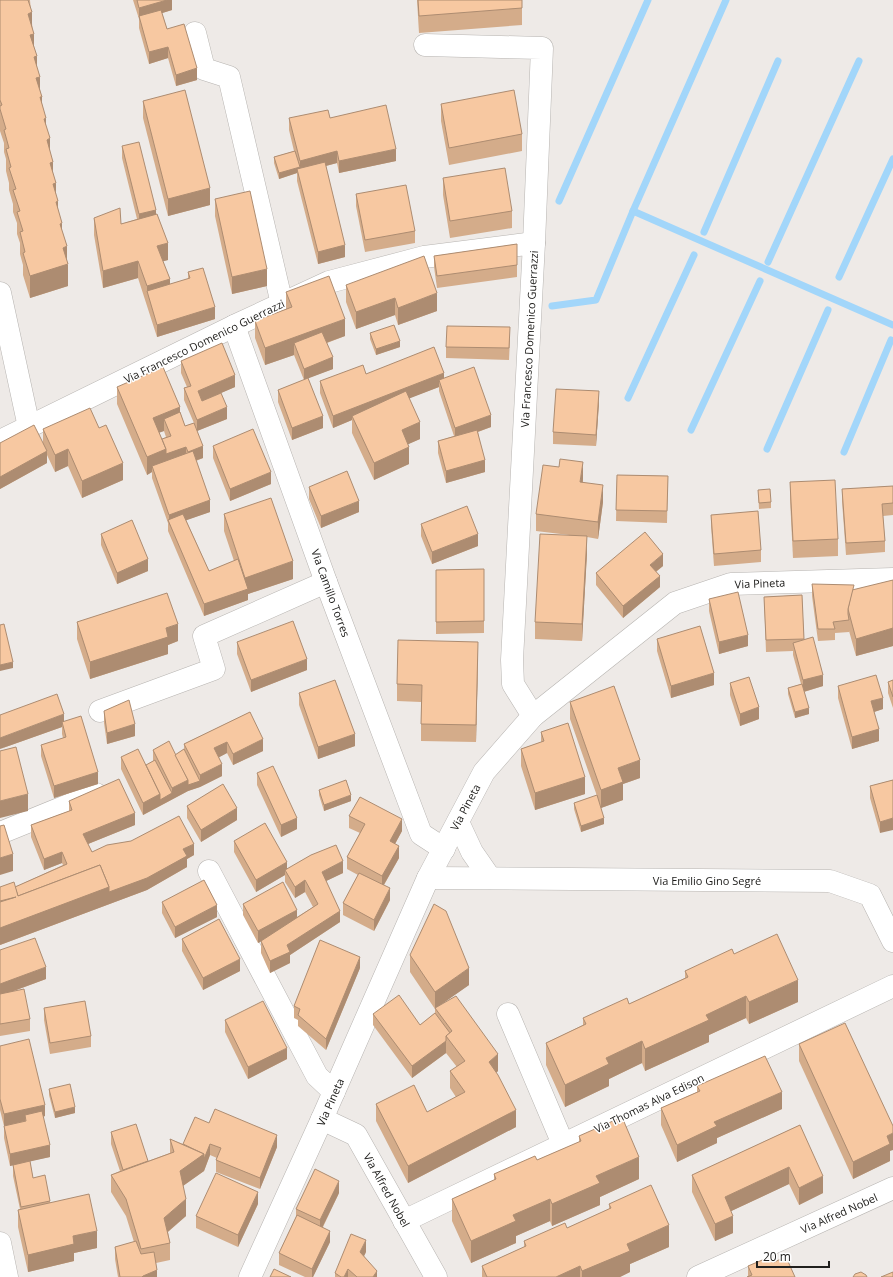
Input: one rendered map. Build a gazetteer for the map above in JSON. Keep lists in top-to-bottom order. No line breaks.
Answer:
{"streets":{"street":["Via Francesco Domenico Guerrazzi","Via Pineta","Via Camillo Torres","Via Emilio Gino Segré","Via Thomas Alva Edison","Via Alfred Nobel"]},"crossings":[["Via Francesco Domenico Guerrazzi","Via Pineta"],["Via Francesco Domenico Guerrazzi","Via Camillo Torres"],["Via Pineta","Via Camillo Torres"],["Via Pineta","Via Emilio Gino Segré"],["Via Pineta","Via Alfred Nobel"],["Via Thomas Alva Edison","Via Alfred Nobel"]],"scale_bar":"20 m"}
